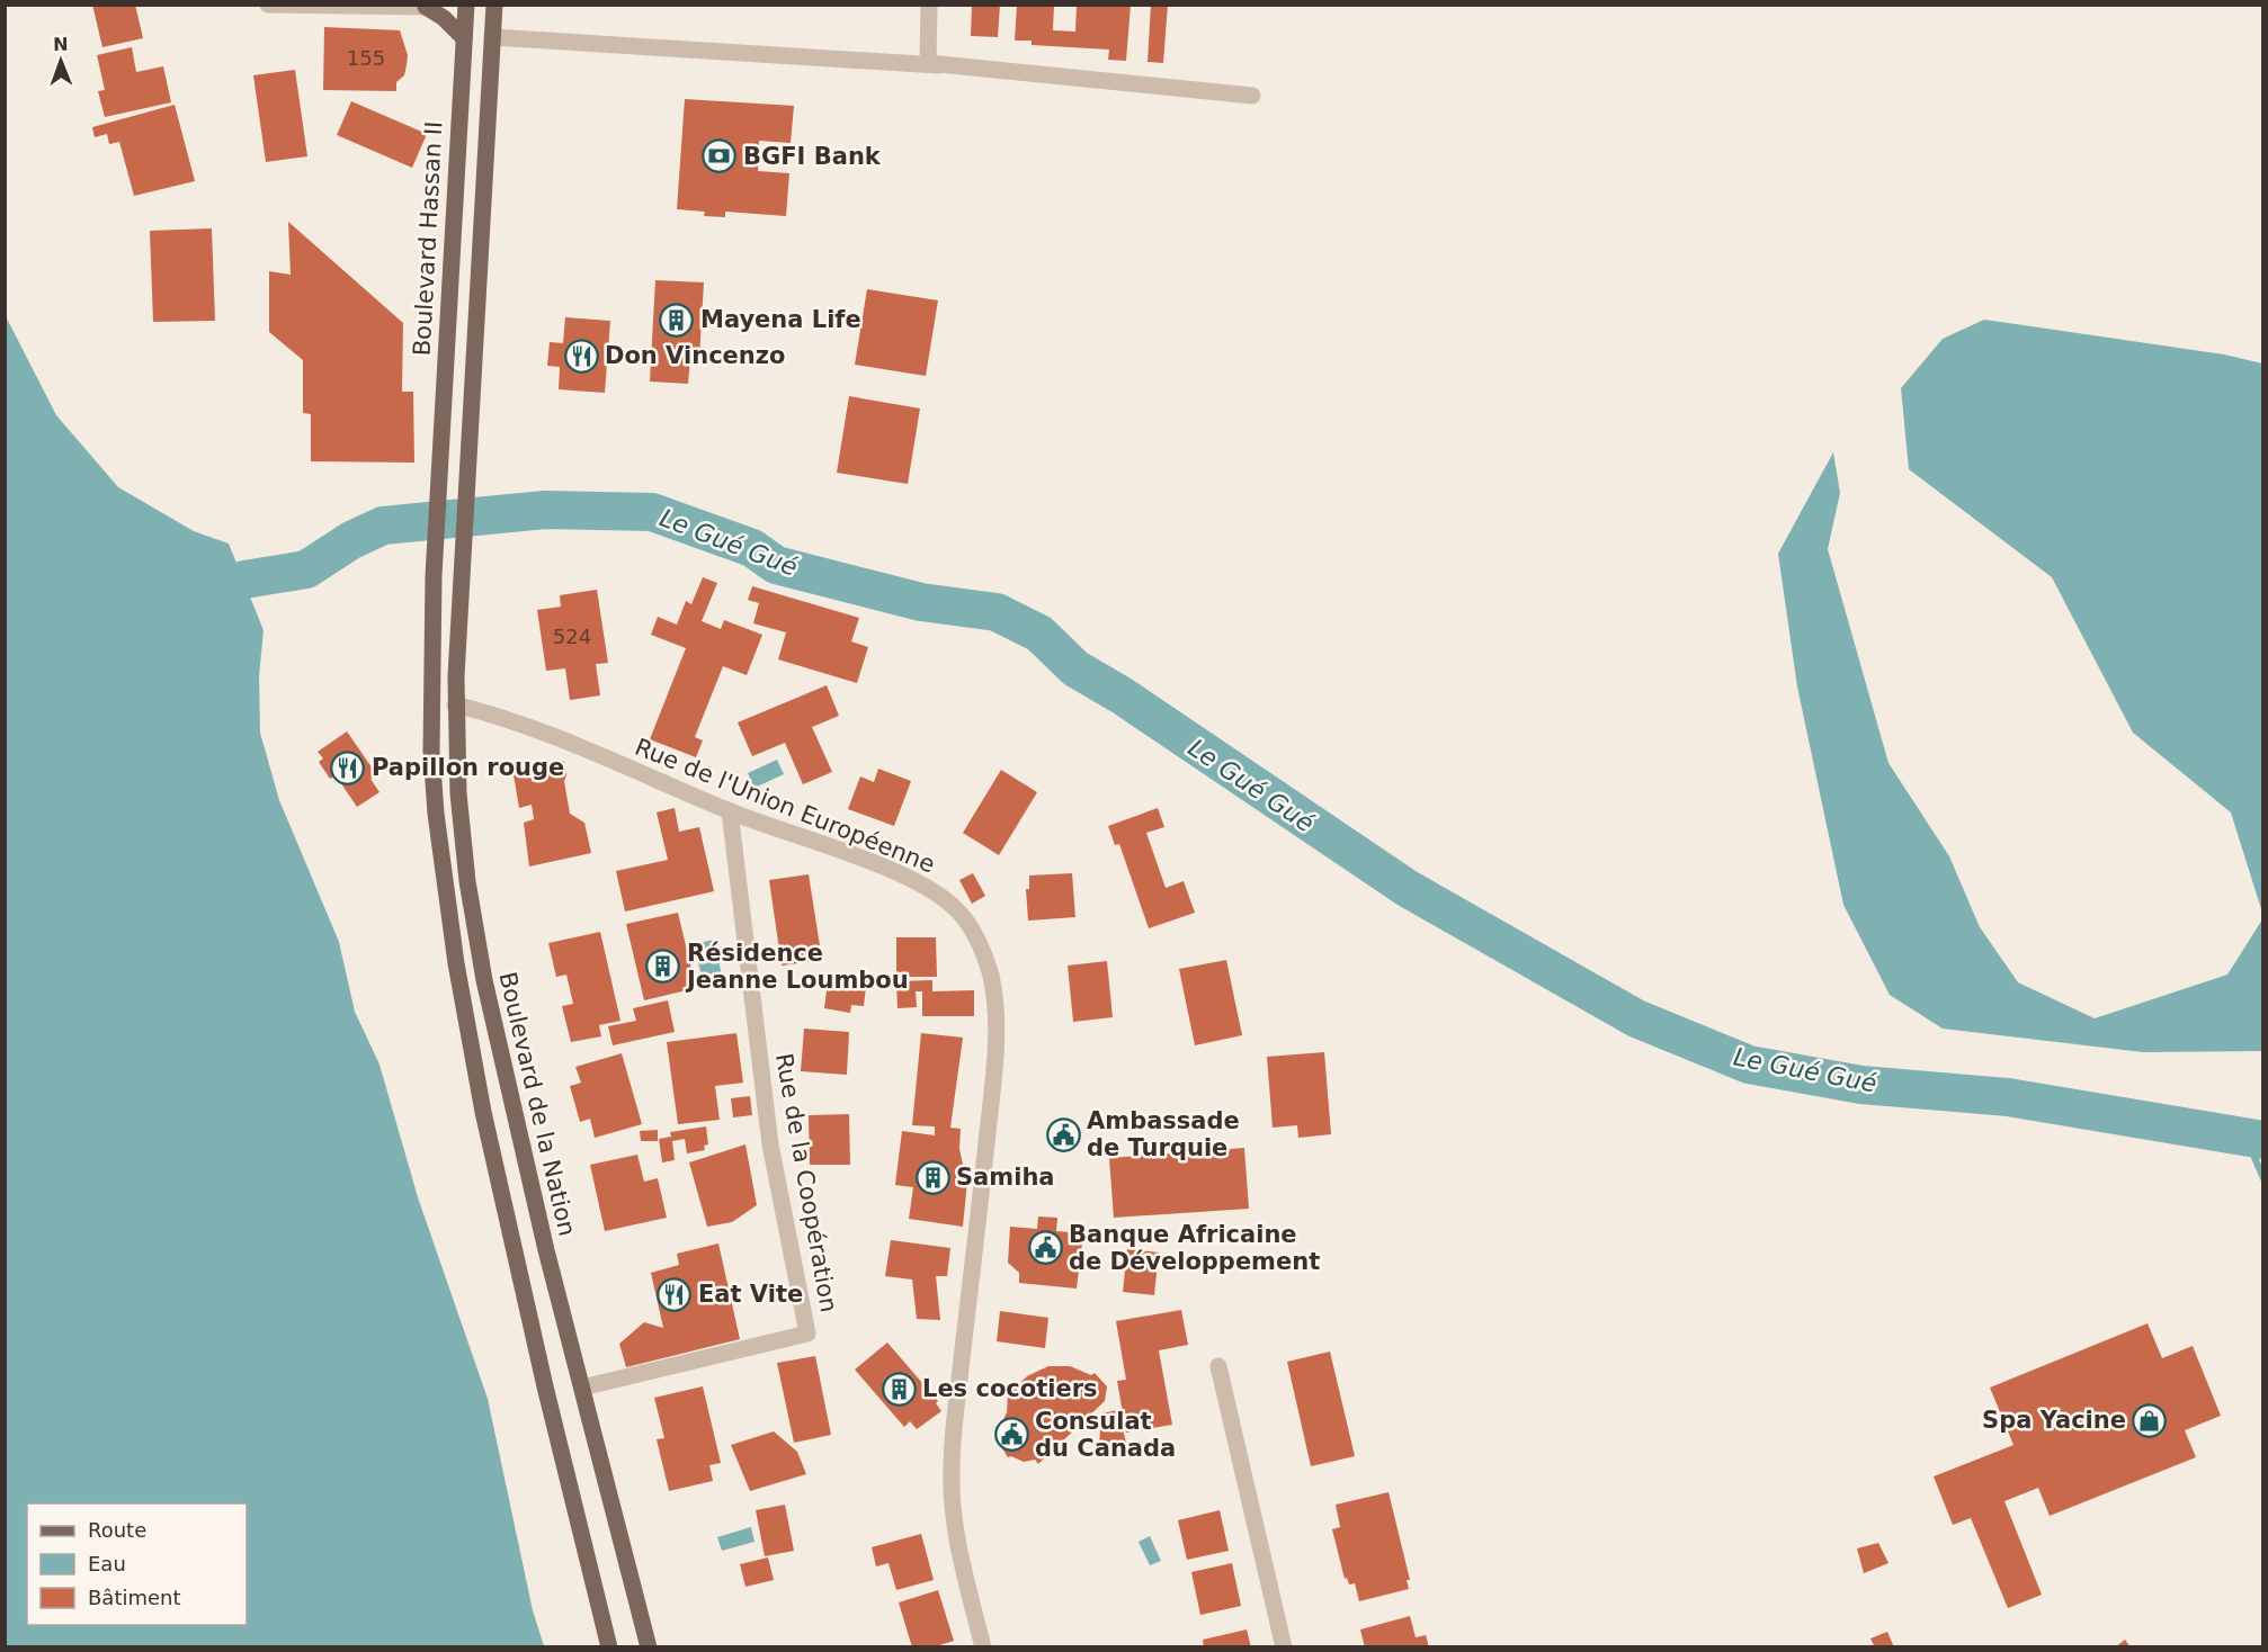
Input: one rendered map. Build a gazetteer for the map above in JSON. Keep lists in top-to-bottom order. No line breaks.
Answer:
{"streets":{"main road":["Boulevard Hassan II","Boulevard de la Nation"],"street":["Rue de l'Union Européenne","Rue de la Coopération"]},"crossings":[["Boulevard Hassan II","Boulevard de la Nation"],["Rue de l'Union Européenne","Boulevard de la Nation"],["Rue de l'Union Européenne","Rue de la Coopération"],["Boulevard de la Nation","Rue de la Coopération"]],"water":["Le Gué Gué"],"places":{"bank":["BGFI Bank"],"building":["Mayena Life","Résidence Jeanne Loumbou","Samiha","Les cocotiers"],"restaurant":["Don Vincenzo","Papillon rouge","Eat Vite"],"public building":["Ambassade de Turquie","Banque Africaine de Développement","Consulat du Canada"],"shop":["Spa Yacine"]},"house_numbers":["155","524"],"legend":["Route","Eau","Bâtiment"],"north":"top"}
